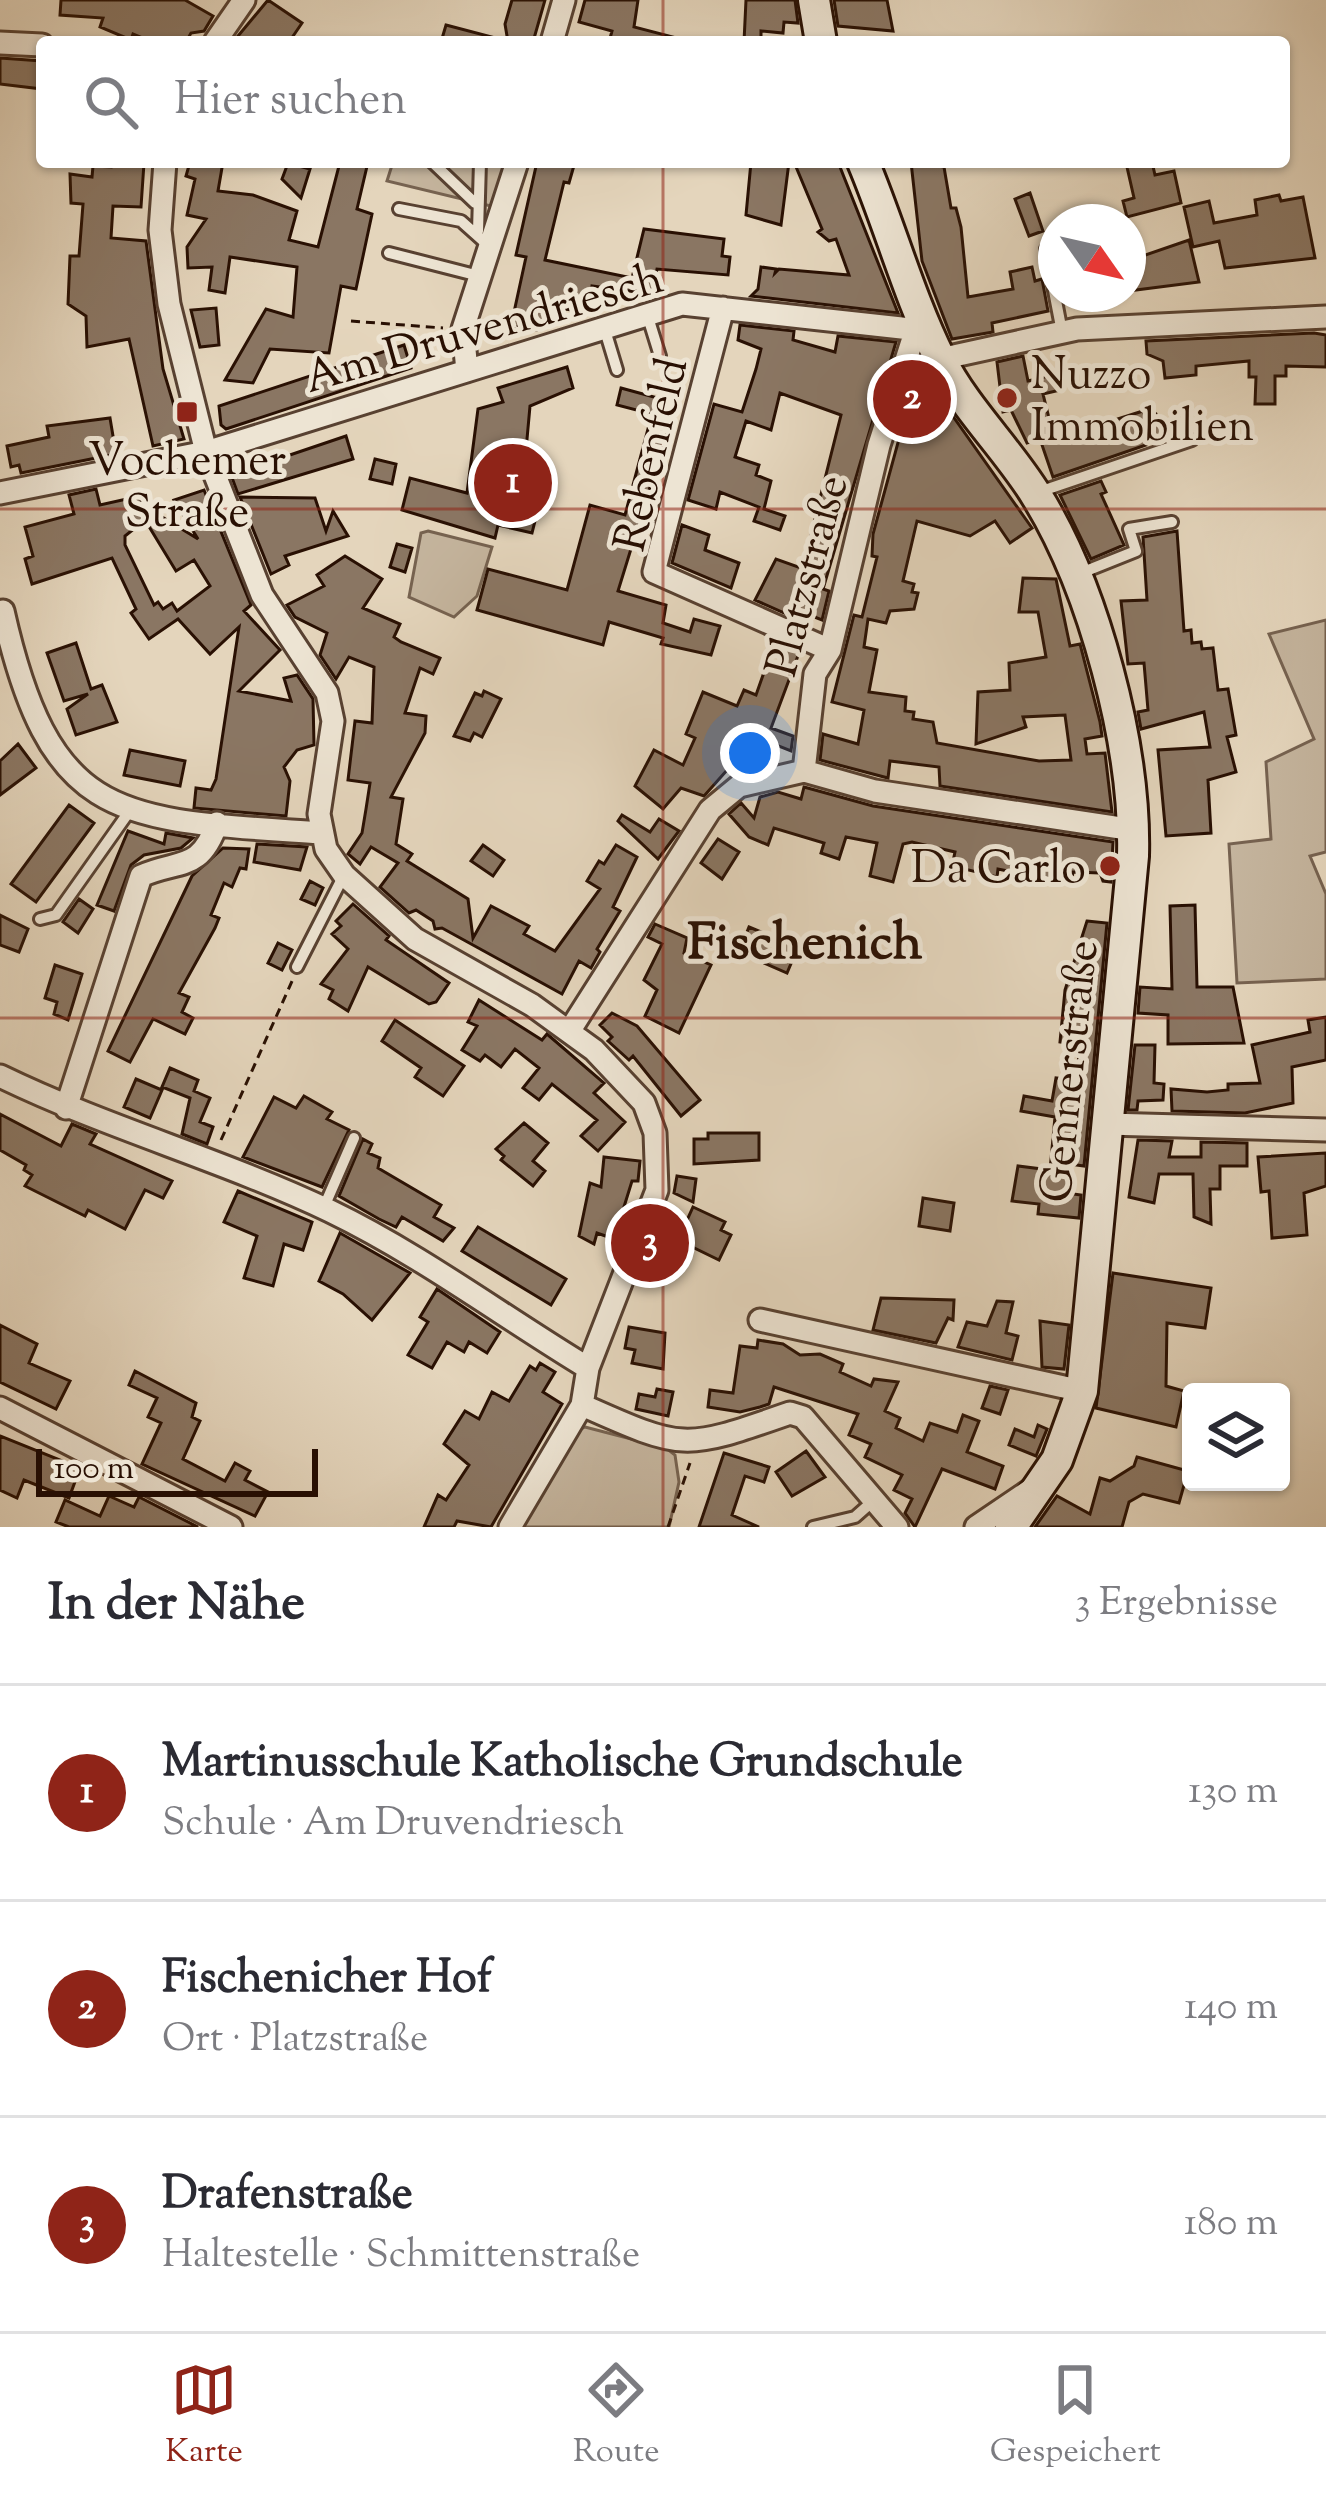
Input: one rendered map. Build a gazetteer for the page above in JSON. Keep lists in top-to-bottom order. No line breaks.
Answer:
{"streets":{"street":["Am Druvendriesch","Rebenfeld","Platzstraße","Gennerstraße"]},"crossings":[["Am Druvendriesch","Rebenfeld"],["Am Druvendriesch","Platzstraße"],["Am Druvendriesch","Gennerstraße"],["Rebenfeld","Platzstraße"],["Platzstraße","Gennerstraße"]],"districts":["Fischenich"],"places":{"other":["Nuzzo Immobilien","Da Carlo"],"transit":["Vochemer Straße"]},"scale_bar":"100 m","north":"bottom right","page":{"search":"Hier suchen","pins":["2","1","3"],"scale":"100 m","heading":["In der Nähe","3 Ergebnisse"],"list":[{"mark":"1","name":"Martinusschule Katholische Grundschule","note":"Schule · Am Druvendriesch","value":"130 m"},{"mark":"2","name":"Fischenicher Hof","note":"Ort · Platzstraße","value":"140 m"},{"mark":"3","name":"Drafenstraße","note":"Haltestelle · Schmittenstraße","value":"180 m"}],"nav":["Karte","Route","Gespeichert"]}}
